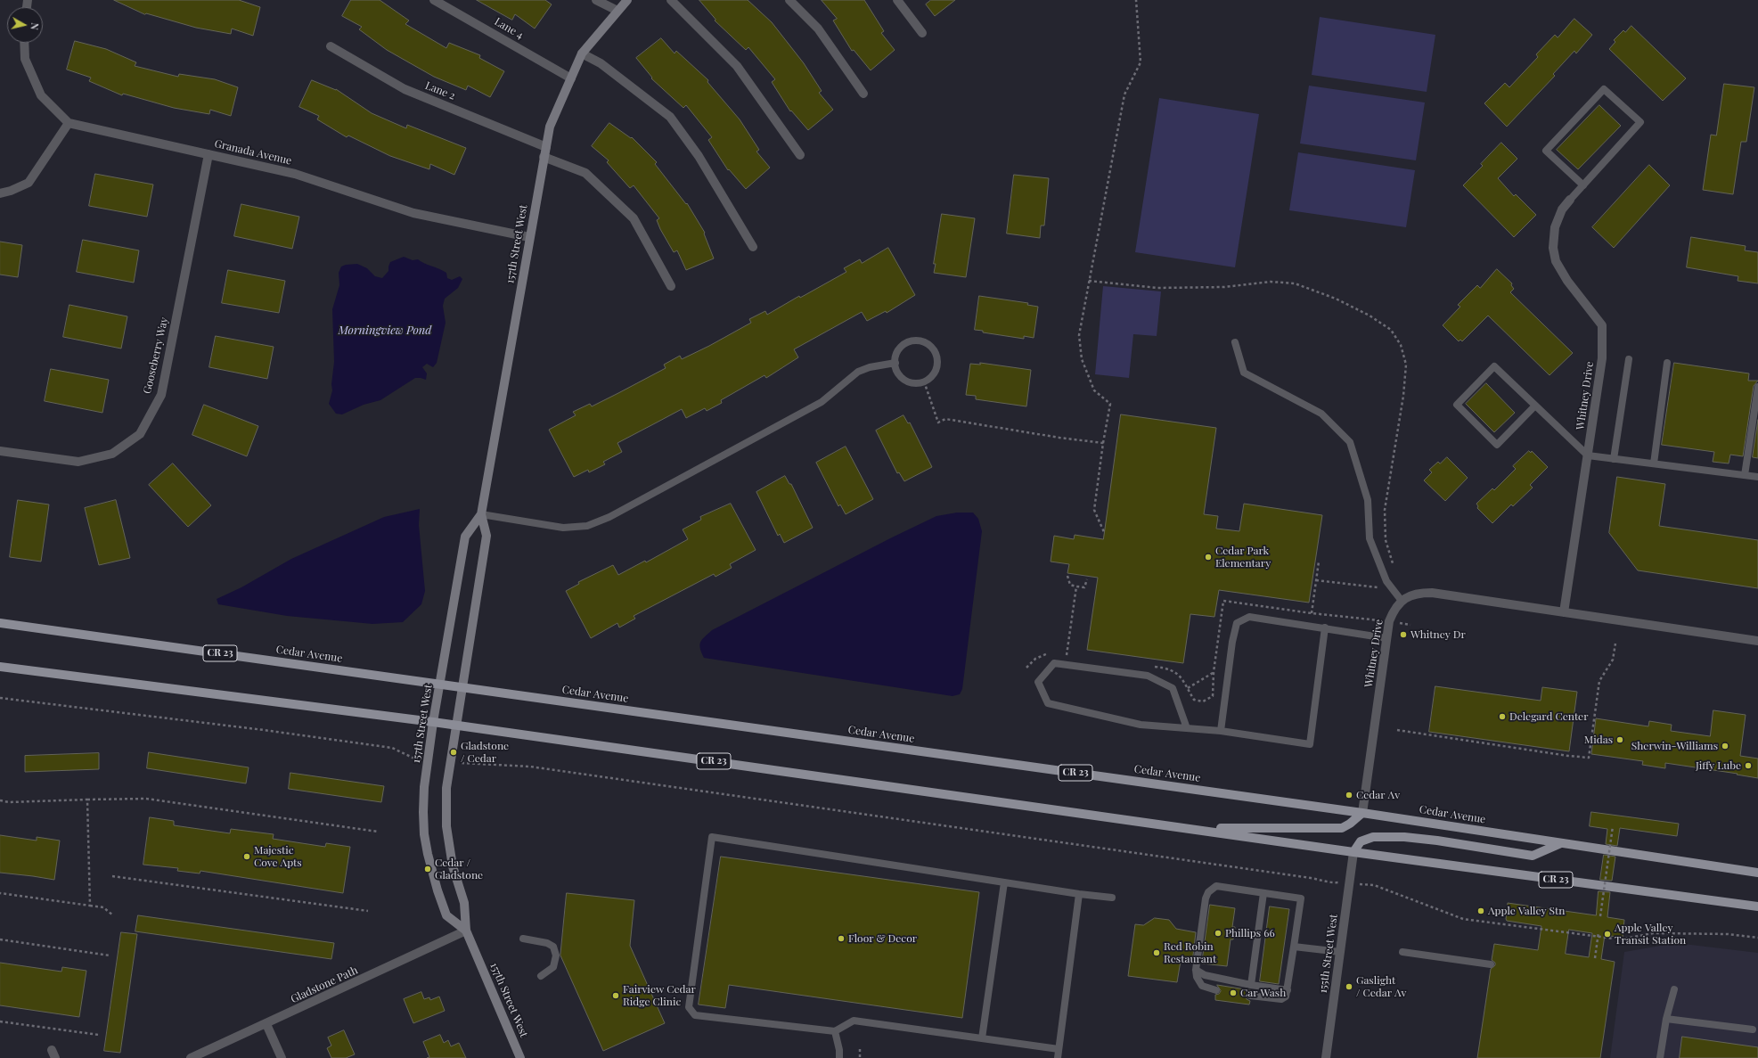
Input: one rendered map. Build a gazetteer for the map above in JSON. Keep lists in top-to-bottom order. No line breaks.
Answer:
{"streets":{"main road":["CR 23","Cedar Avenue"],"street":["Lane 4","Lane 2","Granada Avenue","157th Street West","Gooseberry Way","Whitney Drive","155th Street West","Gladstone Path"]},"crossings":[["Lane 4","157th Street West"],["Lane 2","157th Street West"],["Granada Avenue","157th Street West"],["Granada Avenue","Gooseberry Way"],["157th Street West","CR 23"],["157th Street West","Cedar Avenue"],["157th Street West","Gladstone Path"],["Whitney Drive","Cedar Avenue"],["CR 23","155th Street West"]],"water":["Morningview Pond"],"places":["Cedar Park Elementary","Whitney Dr","Delegard Center","Midas","Sherwin-Williams","Gladstone / Cedar","Jiffy Lube","Cedar Av","Majestic Cove Apts","Cedar / Gladstone","Apple Valley Stn","Phillips 66","Apple Valley Transit Station","Floor & Decor","Red Robin Restaurant","Gaslight / Cedar Av","Car Wash","Fairview Cedar Ridge Clinic"],"north":"right"}
